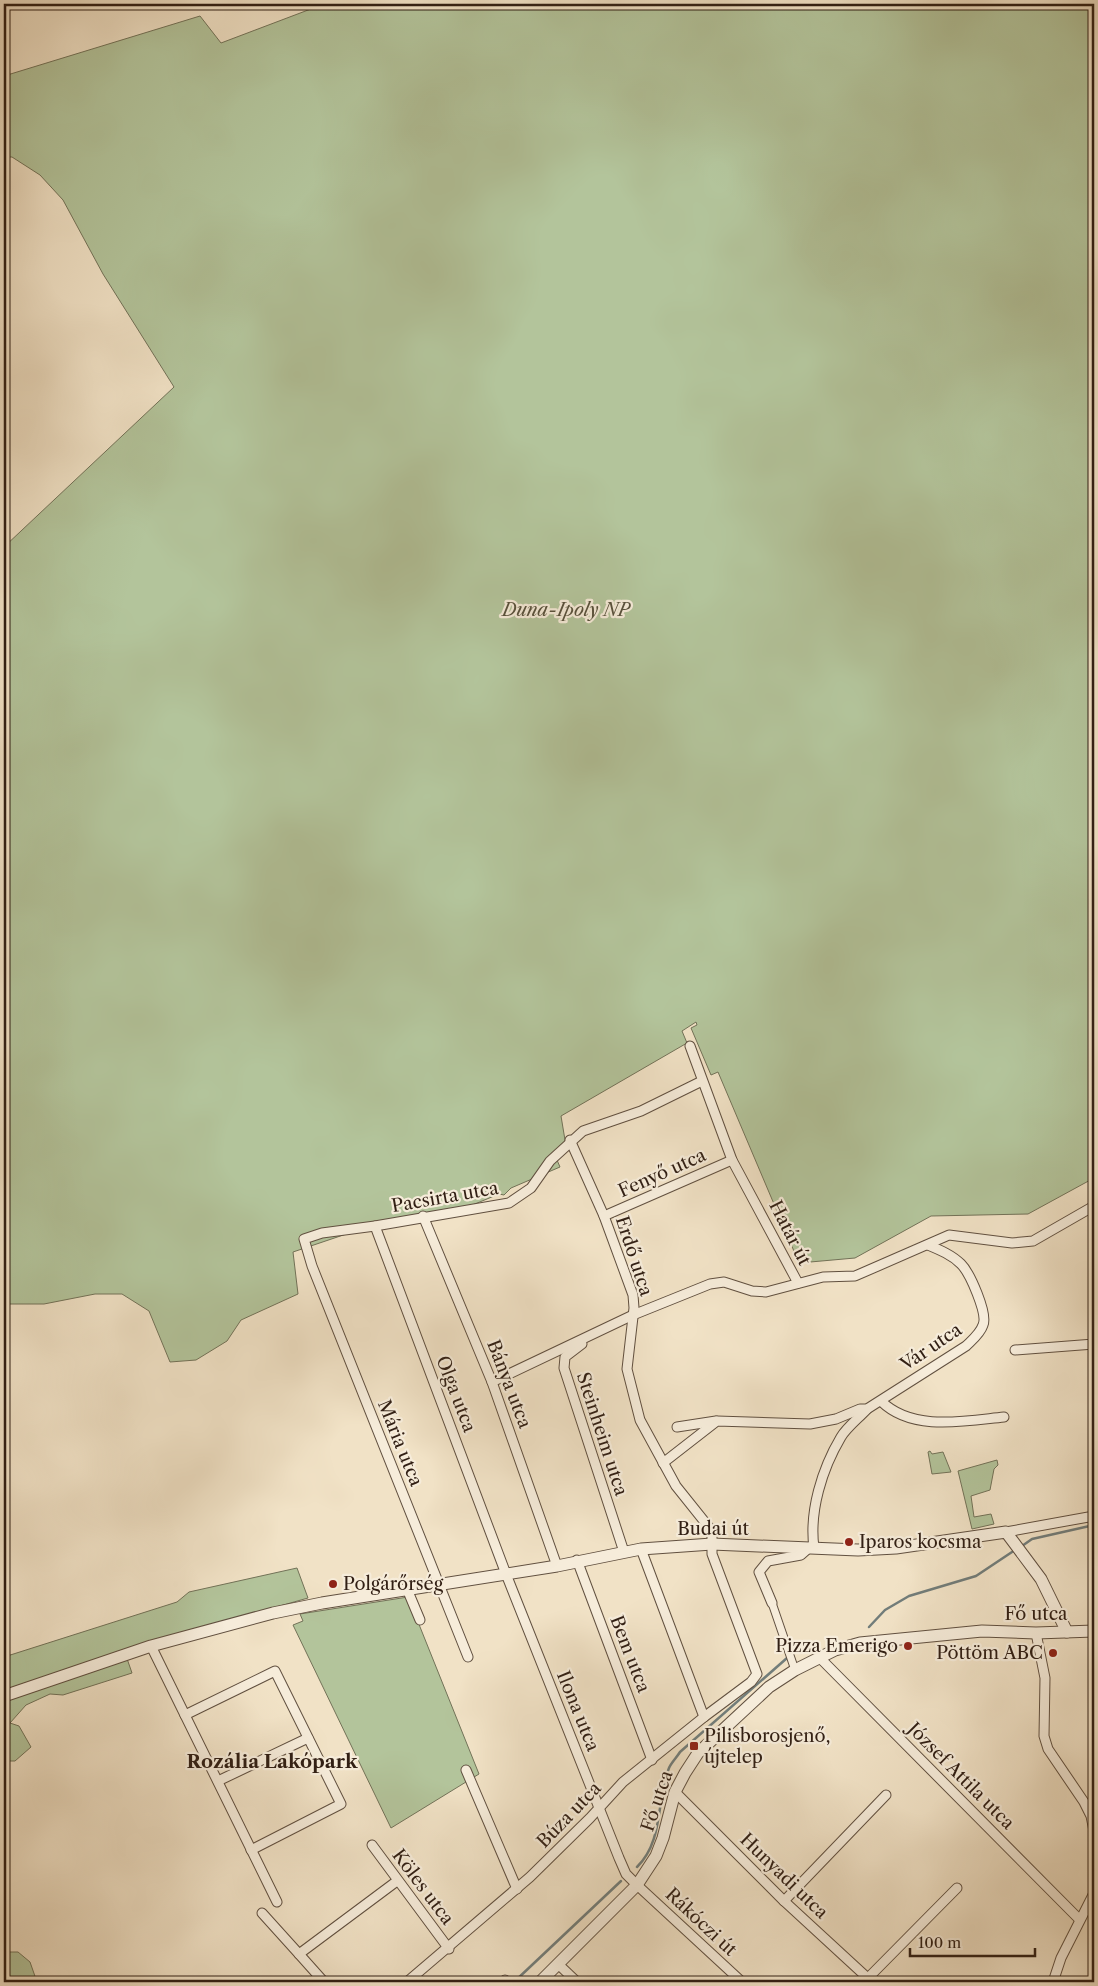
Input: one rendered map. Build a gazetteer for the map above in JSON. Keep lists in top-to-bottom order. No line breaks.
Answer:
{"streets":{"street":["Fenyő utca","Pacsirta utca","Határ út","Erdő utca","Vár utca","Bánya utca","Olga utca","Steinheim utca","Mária utca","Budai út","Fő utca","Bem utca","Ilona utca","József Attila utca","Búza utca","Hunyadi utca","Köles utca","Rákóczi út"]},"crossings":[["Fenyő utca","Határ út"],["Fenyő utca","Erdő utca"],["Pacsirta utca","Határ út"],["Pacsirta utca","Erdő utca"],["Pacsirta utca","Bánya utca"],["Pacsirta utca","Olga utca"],["Pacsirta utca","Mária utca"],["Határ út","Vár utca"],["Erdő utca","Budai út"],["Erdő utca","Búza utca"],["Bánya utca","Budai út"],["Olga utca","Budai út"],["Olga utca","Ilona utca"],["Steinheim utca","Budai út"],["Mária utca","Budai út"],["Budai út","Bem utca"],["Budai út","Ilona utca"],["Fő utca","Ilona utca"],["Fő utca","József Attila utca"],["Fő utca","Hunyadi utca"],["Fő utca","Rákóczi út"],["Bem utca","Búza utca"],["Ilona utca","Búza utca"],["Ilona utca","Rákóczi út"],["Búza utca","Köles utca"]],"districts":["Rozália Lakópark"],"parks":["Duna-Ipoly NP"],"places":{"other":["Iparos kocsma","Polgárőrség","Pizza Emerigo","Pöttöm ABC"],"transit":["Pilisborosjenő, újtelep"]},"scale_bar":"100 m"}
